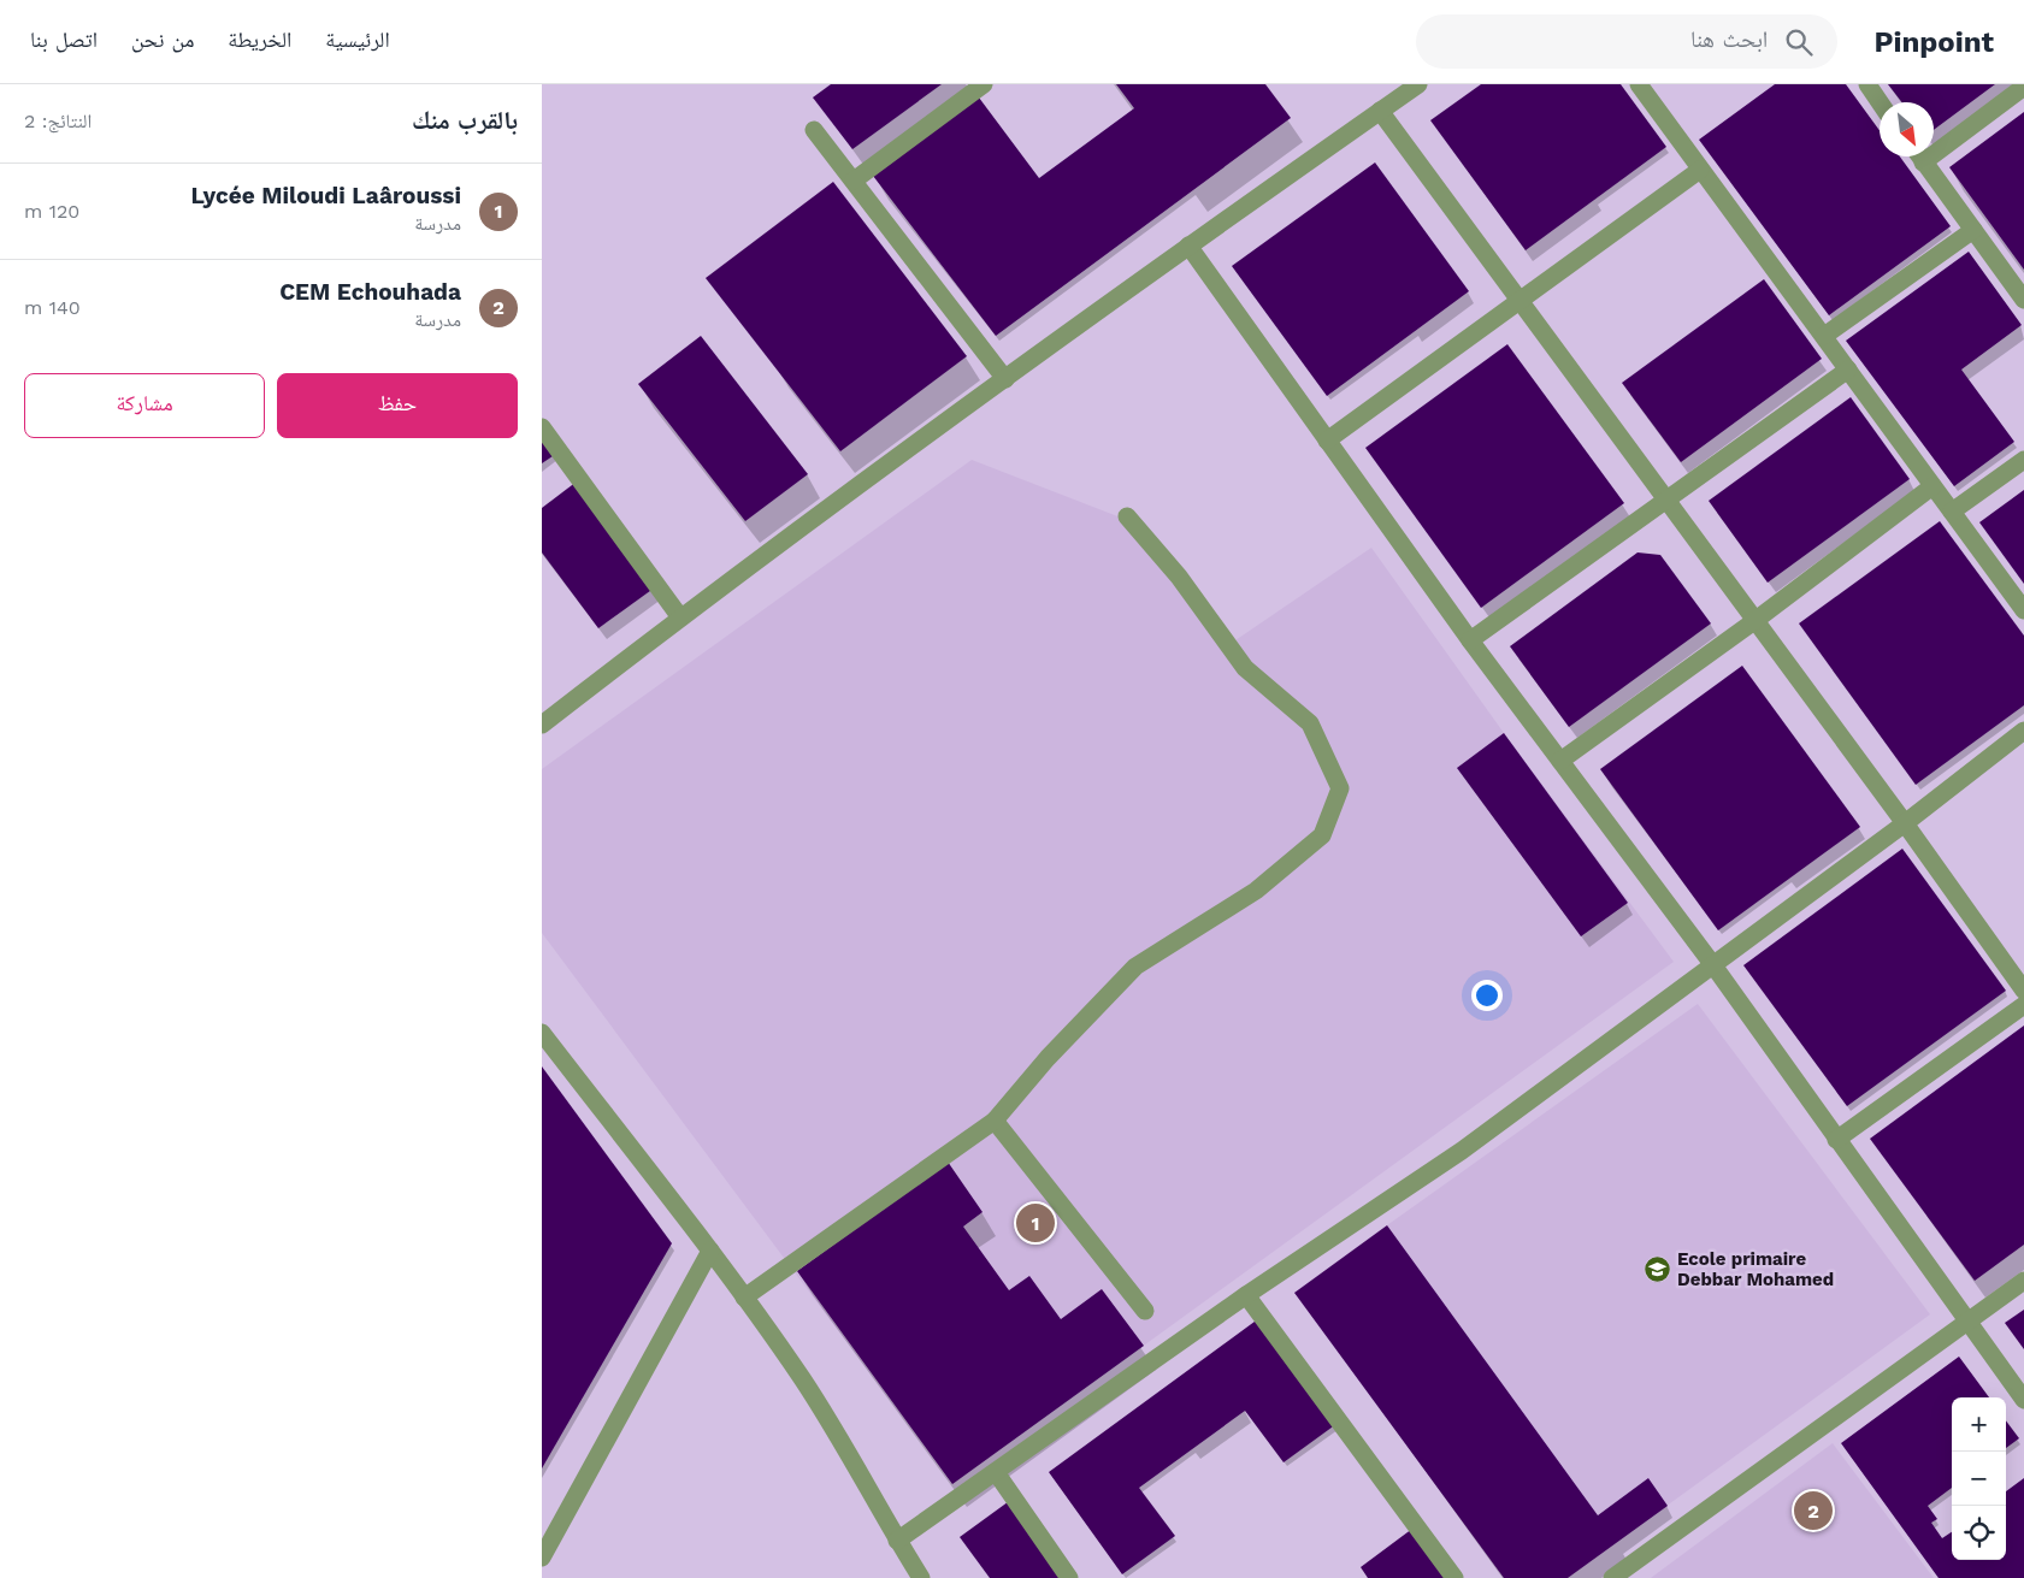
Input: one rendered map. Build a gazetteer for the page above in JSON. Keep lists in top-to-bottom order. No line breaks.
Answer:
{"places":{"school or university":["Ecole primaire Debbar Mohamed"]},"north":"bottom right","page":{"header":"Pinpoint","search":"ابحث هنا","nav":["الرئيسية","الخريطة","من نحن","اتصل بنا"],"heading":["بالقرب منك","النتائج: 2"],"list":[{"mark":"1","name":"Lycée Miloudi Laâroussi","note":"مدرسة","value":"120 m"},{"mark":"2","name":"CEM Echouhada","note":"مدرسة","value":"140 m"}],"buttons":["حفظ","مشاركة"],"pins":["1","2"],"map_buttons":["+","−"]}}
